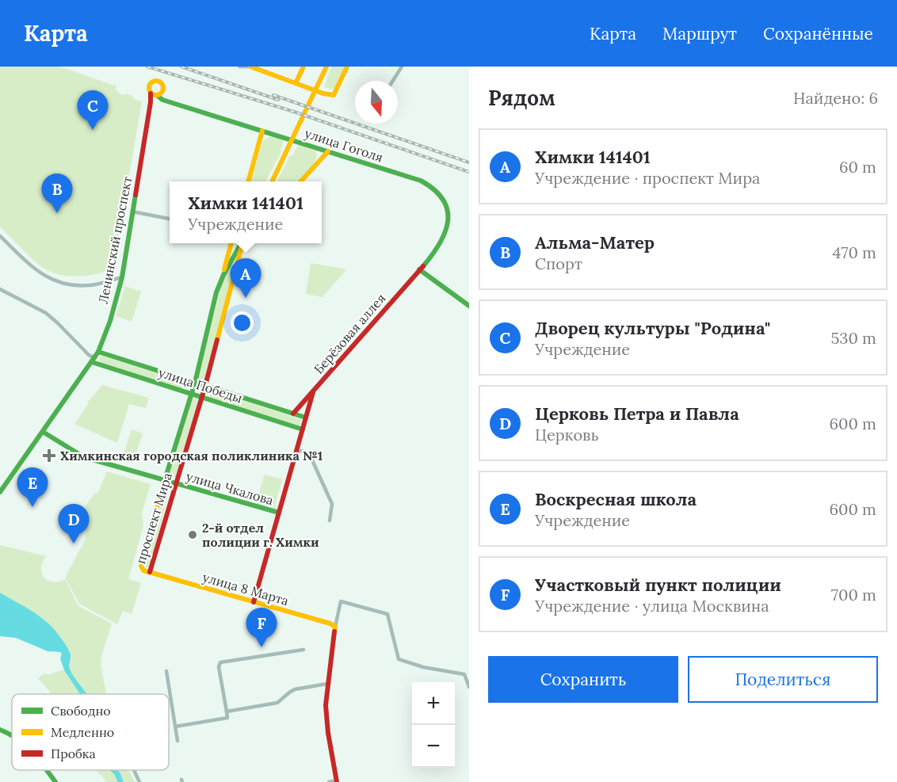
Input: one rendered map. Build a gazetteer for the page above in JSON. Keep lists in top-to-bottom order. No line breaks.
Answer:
{"streets":{"street":["улица Гоголя","Ленинский проспект","Берёзовая аллея","улица Победы","улица Чкалова","проспект Мира","улица 8 Марта"]},"crossings":[["улица Гоголя","Ленинский проспект"],["улица Гоголя","Берёзовая аллея"],["Ленинский проспект","улица Победы"],["Ленинский проспект","улица Чкалова"],["Берёзовая аллея","улица Победы"],["Берёзовая аллея","улица Чкалова"],["Берёзовая аллея","улица 8 Марта"],["улица Победы","проспект Мира"],["улица Чкалова","проспект Мира"],["проспект Мира","улица 8 Марта"]],"places":{"health":["Химкинская городская поликлиника №1"],"other":["2-й отдел полиции г. Химки"]},"legend":["Свободно","Медленно","Пробка"],"north":"bottom","page":{"header":"Карта","nav":["Карта","Маршрут","Сохранённые"],"heading":["Рядом","Найдено: 6"],"pins":["C","B","A","E","D","F"],"list":[{"mark":"A","name":"Химки 141401","note":"Учреждение · проспект Мира","value":"60 m"},{"mark":"B","name":"Альма-Матер","note":"Спорт","value":"470 m"},{"mark":"C","name":"Дворец культуры \"Родина\"","note":"Учреждение","value":"530 m"},{"mark":"D","name":"Церковь Петра и Павла","note":"Церковь","value":"600 m"},{"mark":"E","name":"Воскресная школа","note":"Учреждение","value":"600 m"},{"mark":"F","name":"Участковый пункт полиции","note":"Учреждение · улица Москвина","value":"700 m"}],"popup":["Химки 141401","Учреждение"],"buttons":["Сохранить","Поделиться"],"map_buttons":["+","−"]}}
